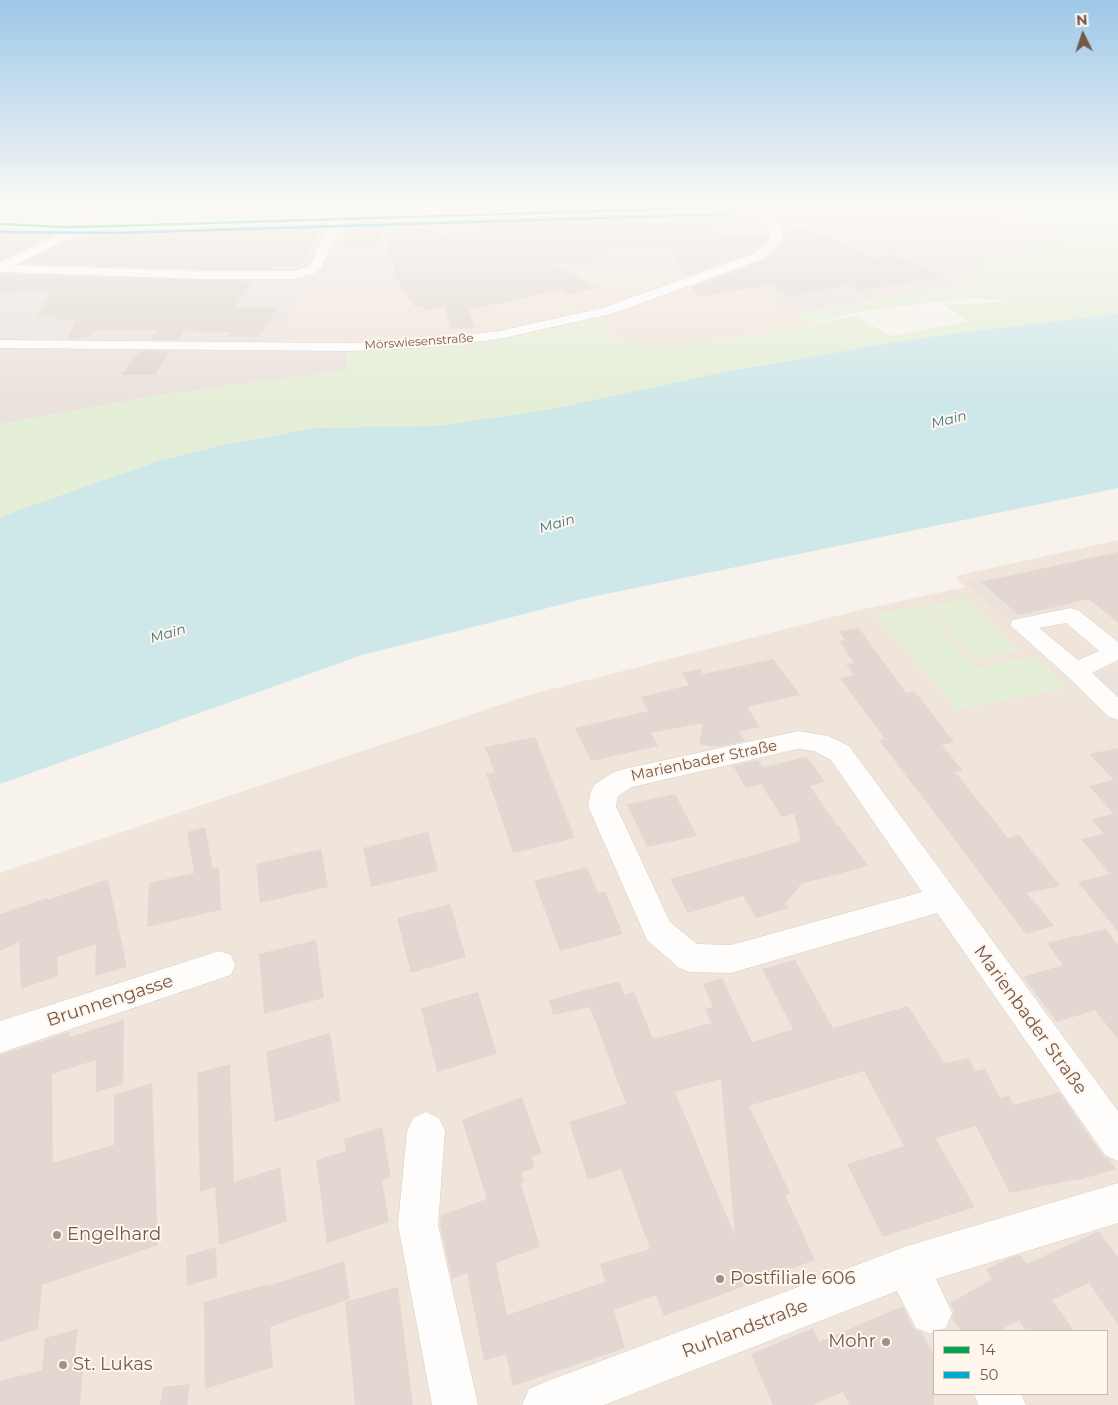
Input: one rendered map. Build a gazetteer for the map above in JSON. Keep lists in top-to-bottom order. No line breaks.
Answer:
{"streets":{"street":["Mörswiesenstraße","Marienbader Straße","Brunnengasse","Ruhlandstraße"]},"water":["Main"],"places":["Engelhard","Postfiliale 606","Mohr","St. Lukas"],"legend":["14","50"],"north":"top"}
